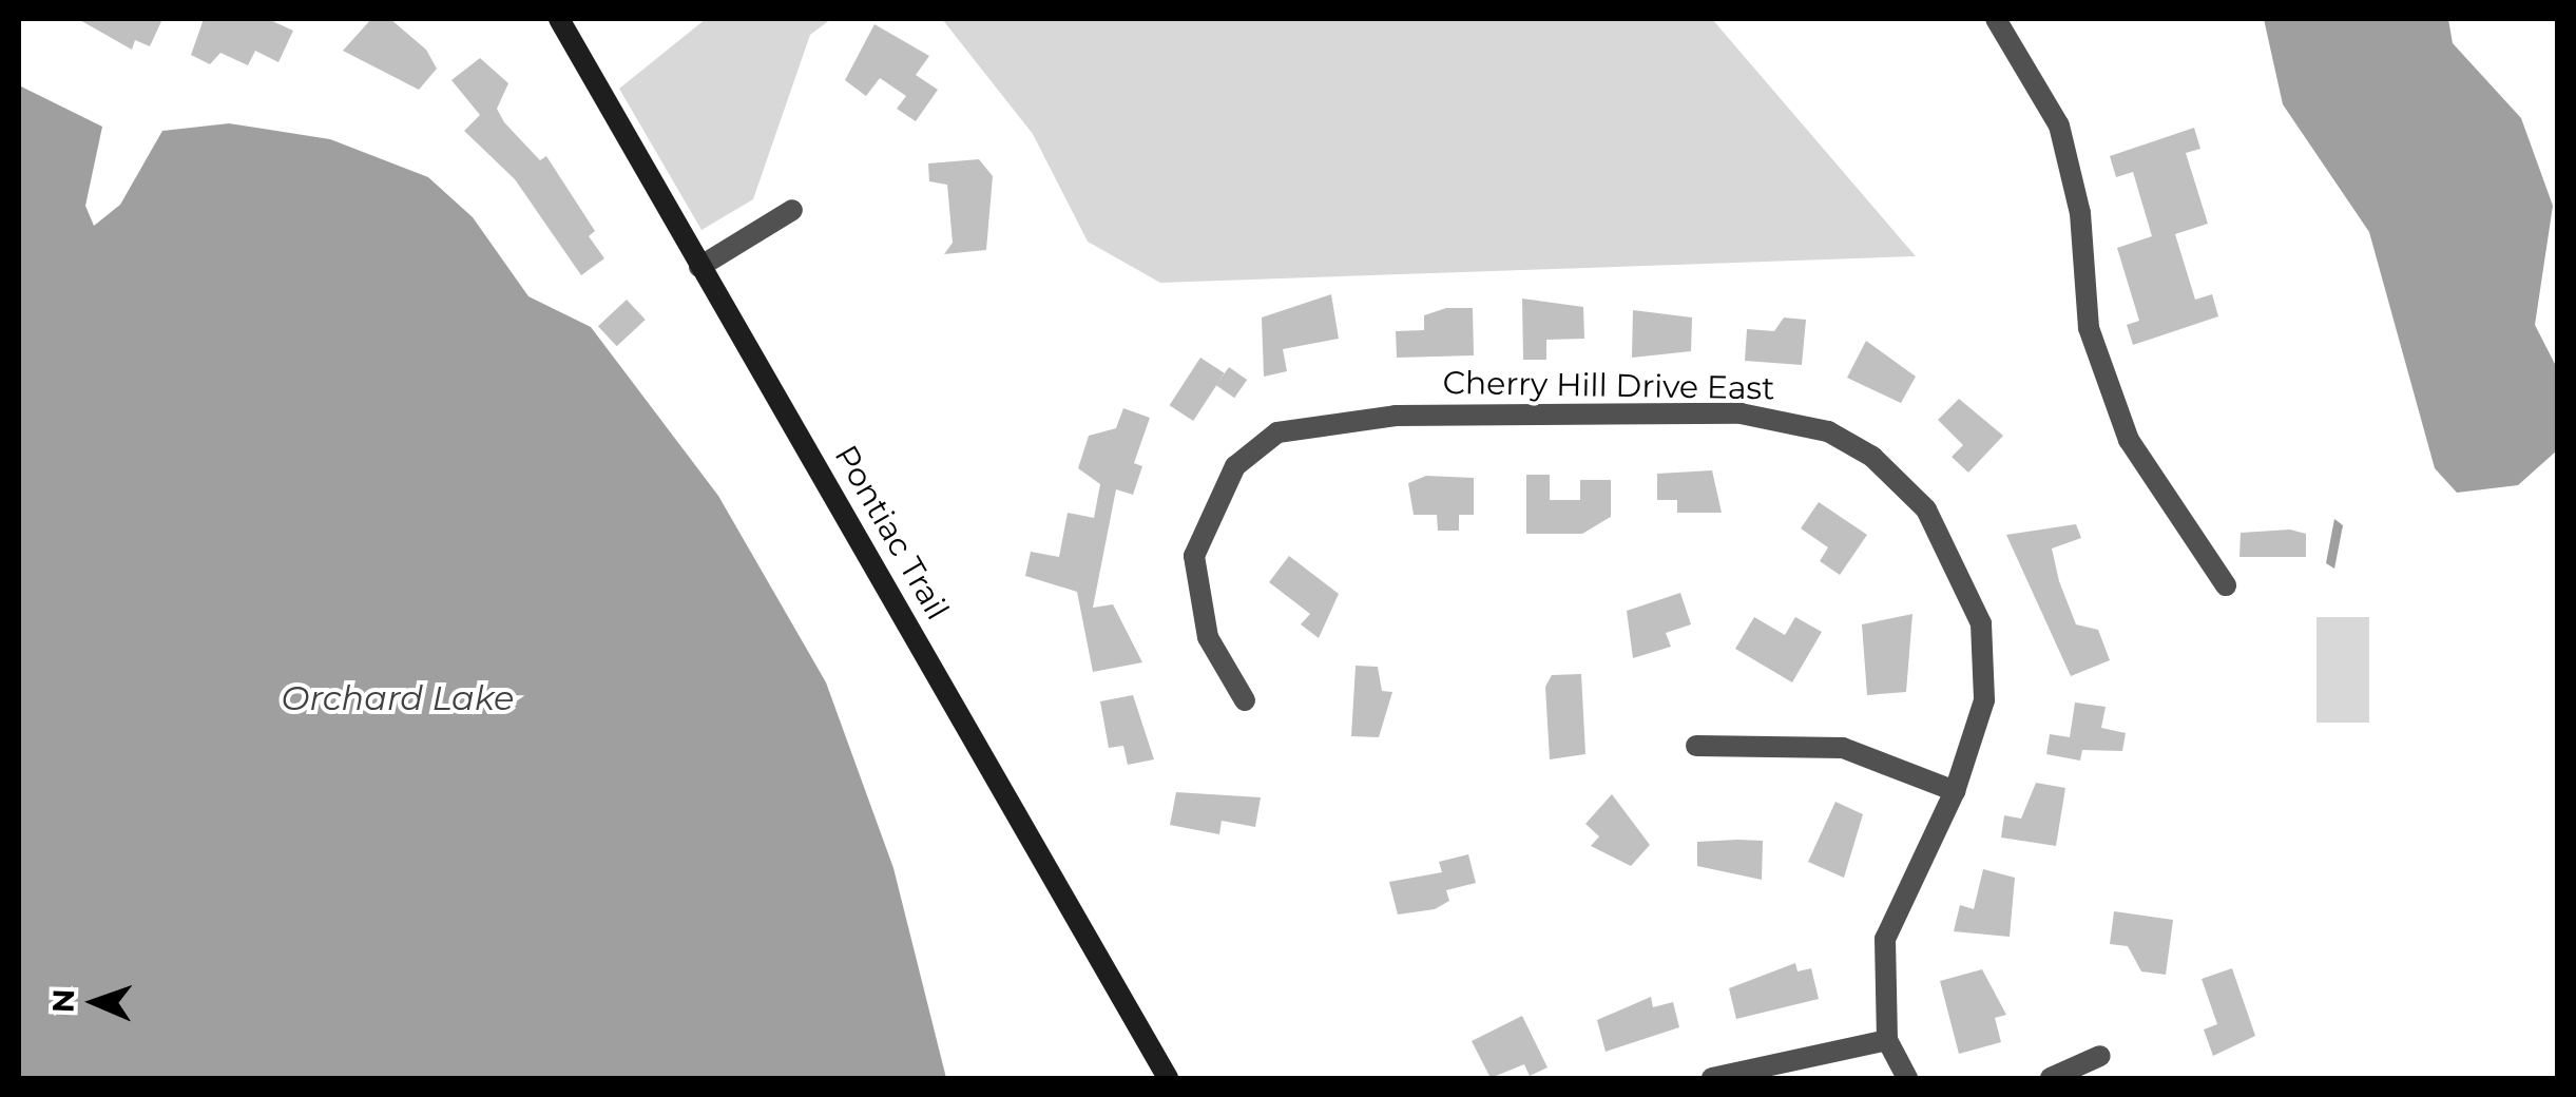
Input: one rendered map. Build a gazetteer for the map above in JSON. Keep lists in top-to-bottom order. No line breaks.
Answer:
{"streets":{"main road":["Pontiac Trail"],"street":["Cherry Hill Drive East"]},"water":["Orchard Lake"],"north":"left"}
